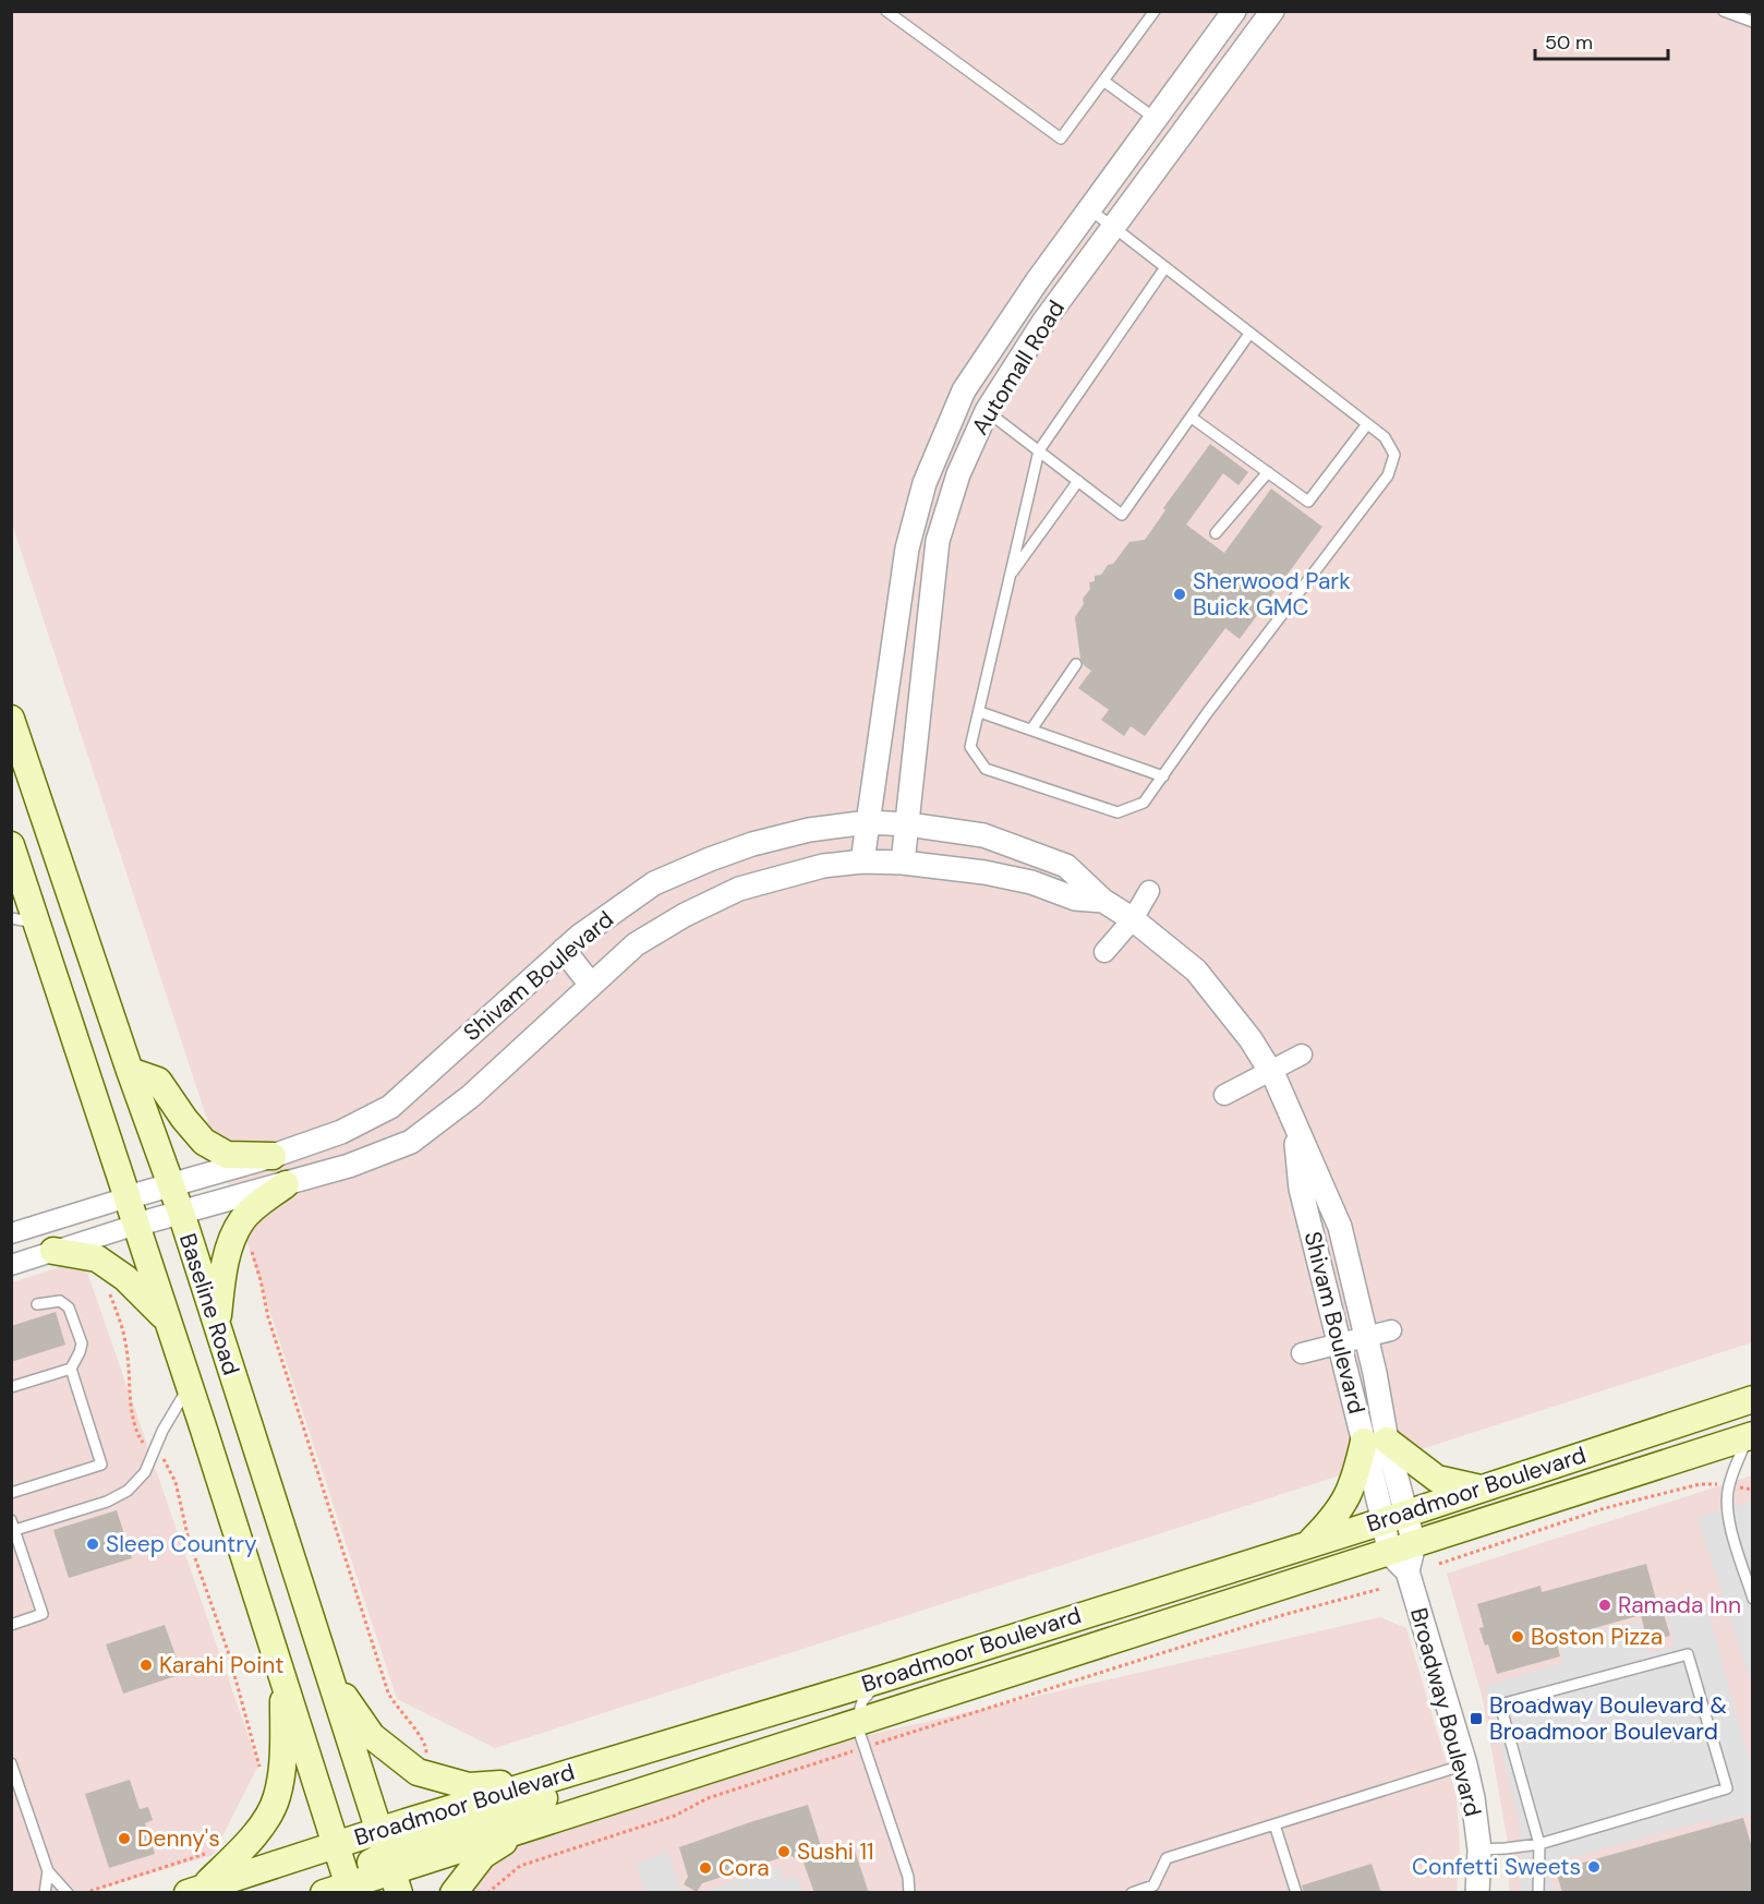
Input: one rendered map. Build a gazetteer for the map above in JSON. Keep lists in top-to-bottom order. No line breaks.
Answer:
{"streets":{"main road":["Baseline Road","Broadmoor Boulevard"],"street":["Automall Road","Shivam Boulevard","Broadway Boulevard"]},"crossings":[["Automall Road","Shivam Boulevard"],["Shivam Boulevard","Baseline Road"],["Shivam Boulevard","Broadmoor Boulevard"],["Baseline Road","Broadmoor Boulevard"],["Broadmoor Boulevard","Broadway Boulevard"]],"places":{"other":["Sherwood Park Buick GMC","Sleep Country","Ramada Inn","Boston Pizza","Karahi Point","Denny's","Sushi 11","Confetti Sweets","Cora"],"transit":["Broadway Boulevard & Broadmoor Boulevard"]},"scale_bar":"50 m"}
